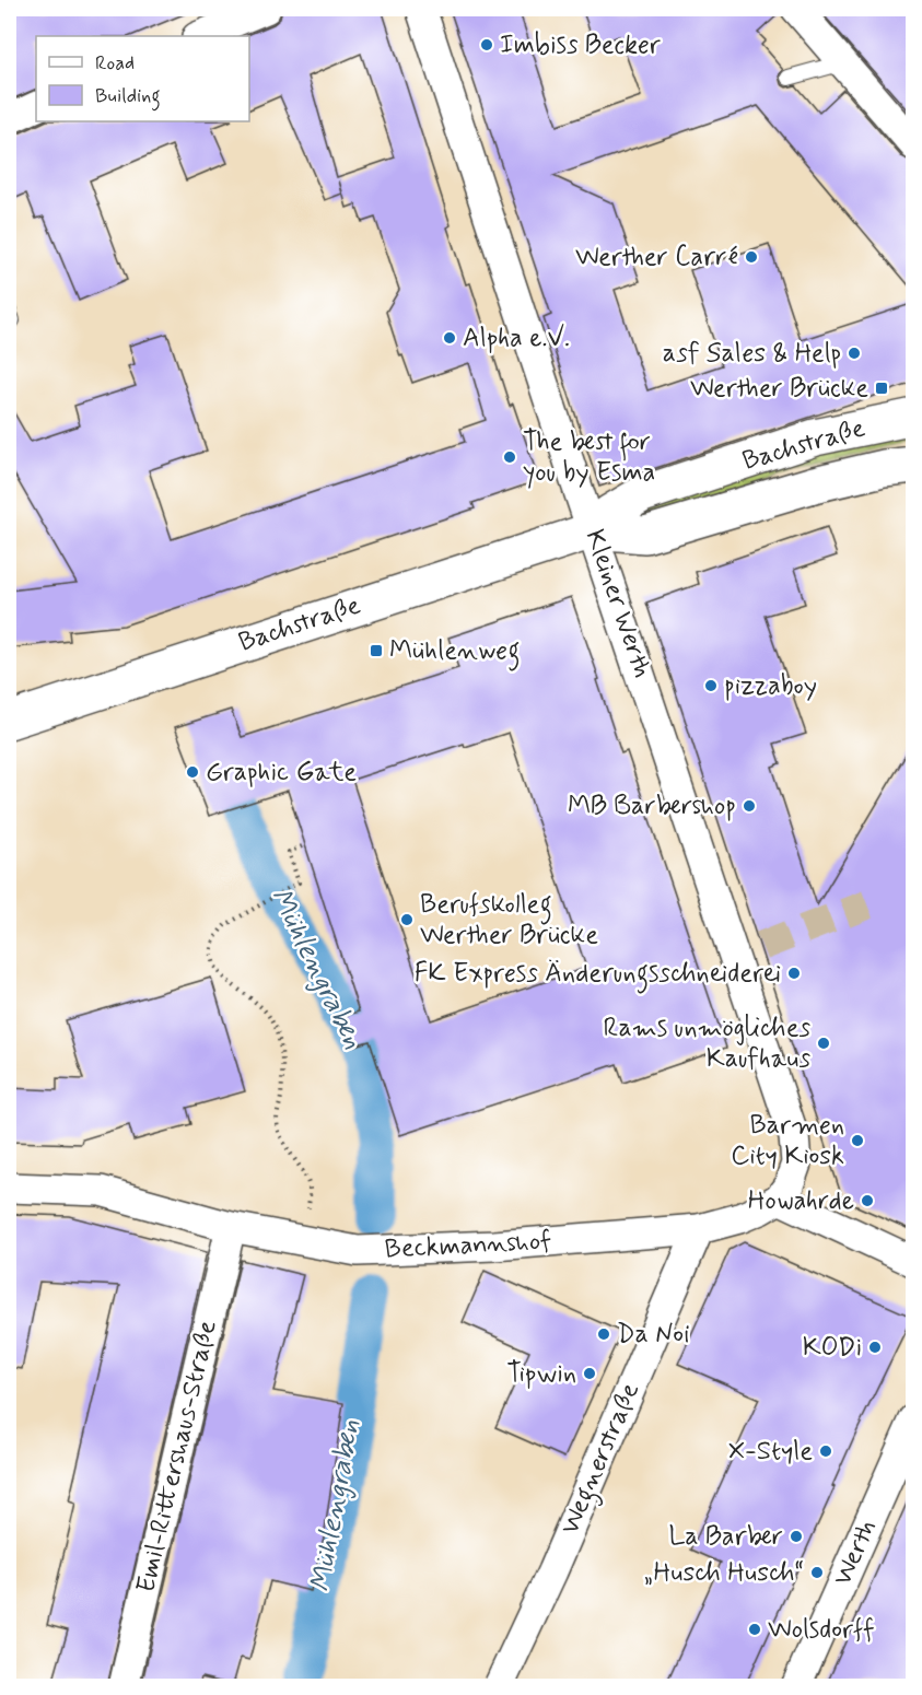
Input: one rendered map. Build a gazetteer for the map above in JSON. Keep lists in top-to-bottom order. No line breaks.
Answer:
{"streets":{"main road":["Bachstraße"],"street":["Kleiner Werth","Beckmannshof","Emil-Rittershaus-Straße","Wegnerstraße","Werth"]},"crossings":[["Bachstraße","Kleiner Werth"],["Kleiner Werth","Beckmannshof"],["Beckmannshof","Emil-Rittershaus-Straße"],["Beckmannshof","Wegnerstraße"]],"water":["Mühlengraben"],"places":{"other":["Imbiss Becker","Werther Carré","Alpha e.V.","asf Sales & Help","The best for you by Esma","pizzaboy","Graphic Gate","MB Barbershop","Berufskolleg Werther Brücke","FK Express Änderungsschneiderei","Rams unmögliches Kaufhaus","Barmen City Kiosk","Howahrde","Da Noi","KODi","Tipwin","X-Style","La Barber","„Husch Husch“","Wolsdorff"],"transit":["Werther Brücke","Mühlenweg"]},"legend":["Road","Building"]}
